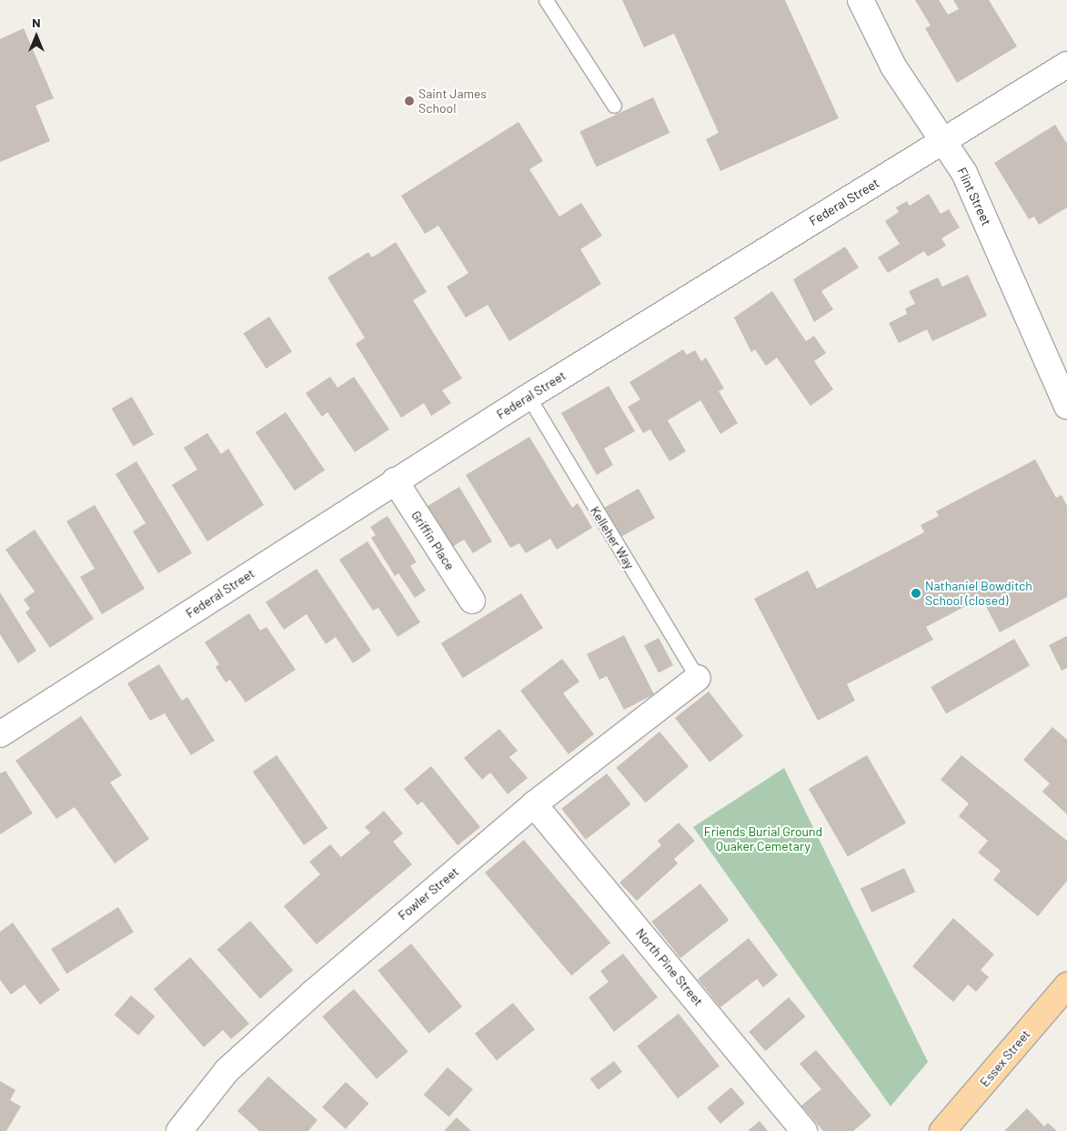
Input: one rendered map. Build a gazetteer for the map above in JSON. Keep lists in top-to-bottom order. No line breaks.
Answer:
{"streets":{"main road":["Essex Street"],"street":["Flint Street","Federal Street","Griffin Place","Fowler Street","North Pine Street"],"lane":["Kelleher Way"]},"crossings":[["Flint Street","Federal Street"],["Federal Street","Kelleher Way"],["Federal Street","Griffin Place"],["Kelleher Way","Fowler Street"],["Fowler Street","North Pine Street"]],"parks":["Friends Burial Ground Quaker Cemetary"],"places":["Saint James School","Nathaniel Bowditch School (closed)"],"north":"top"}
